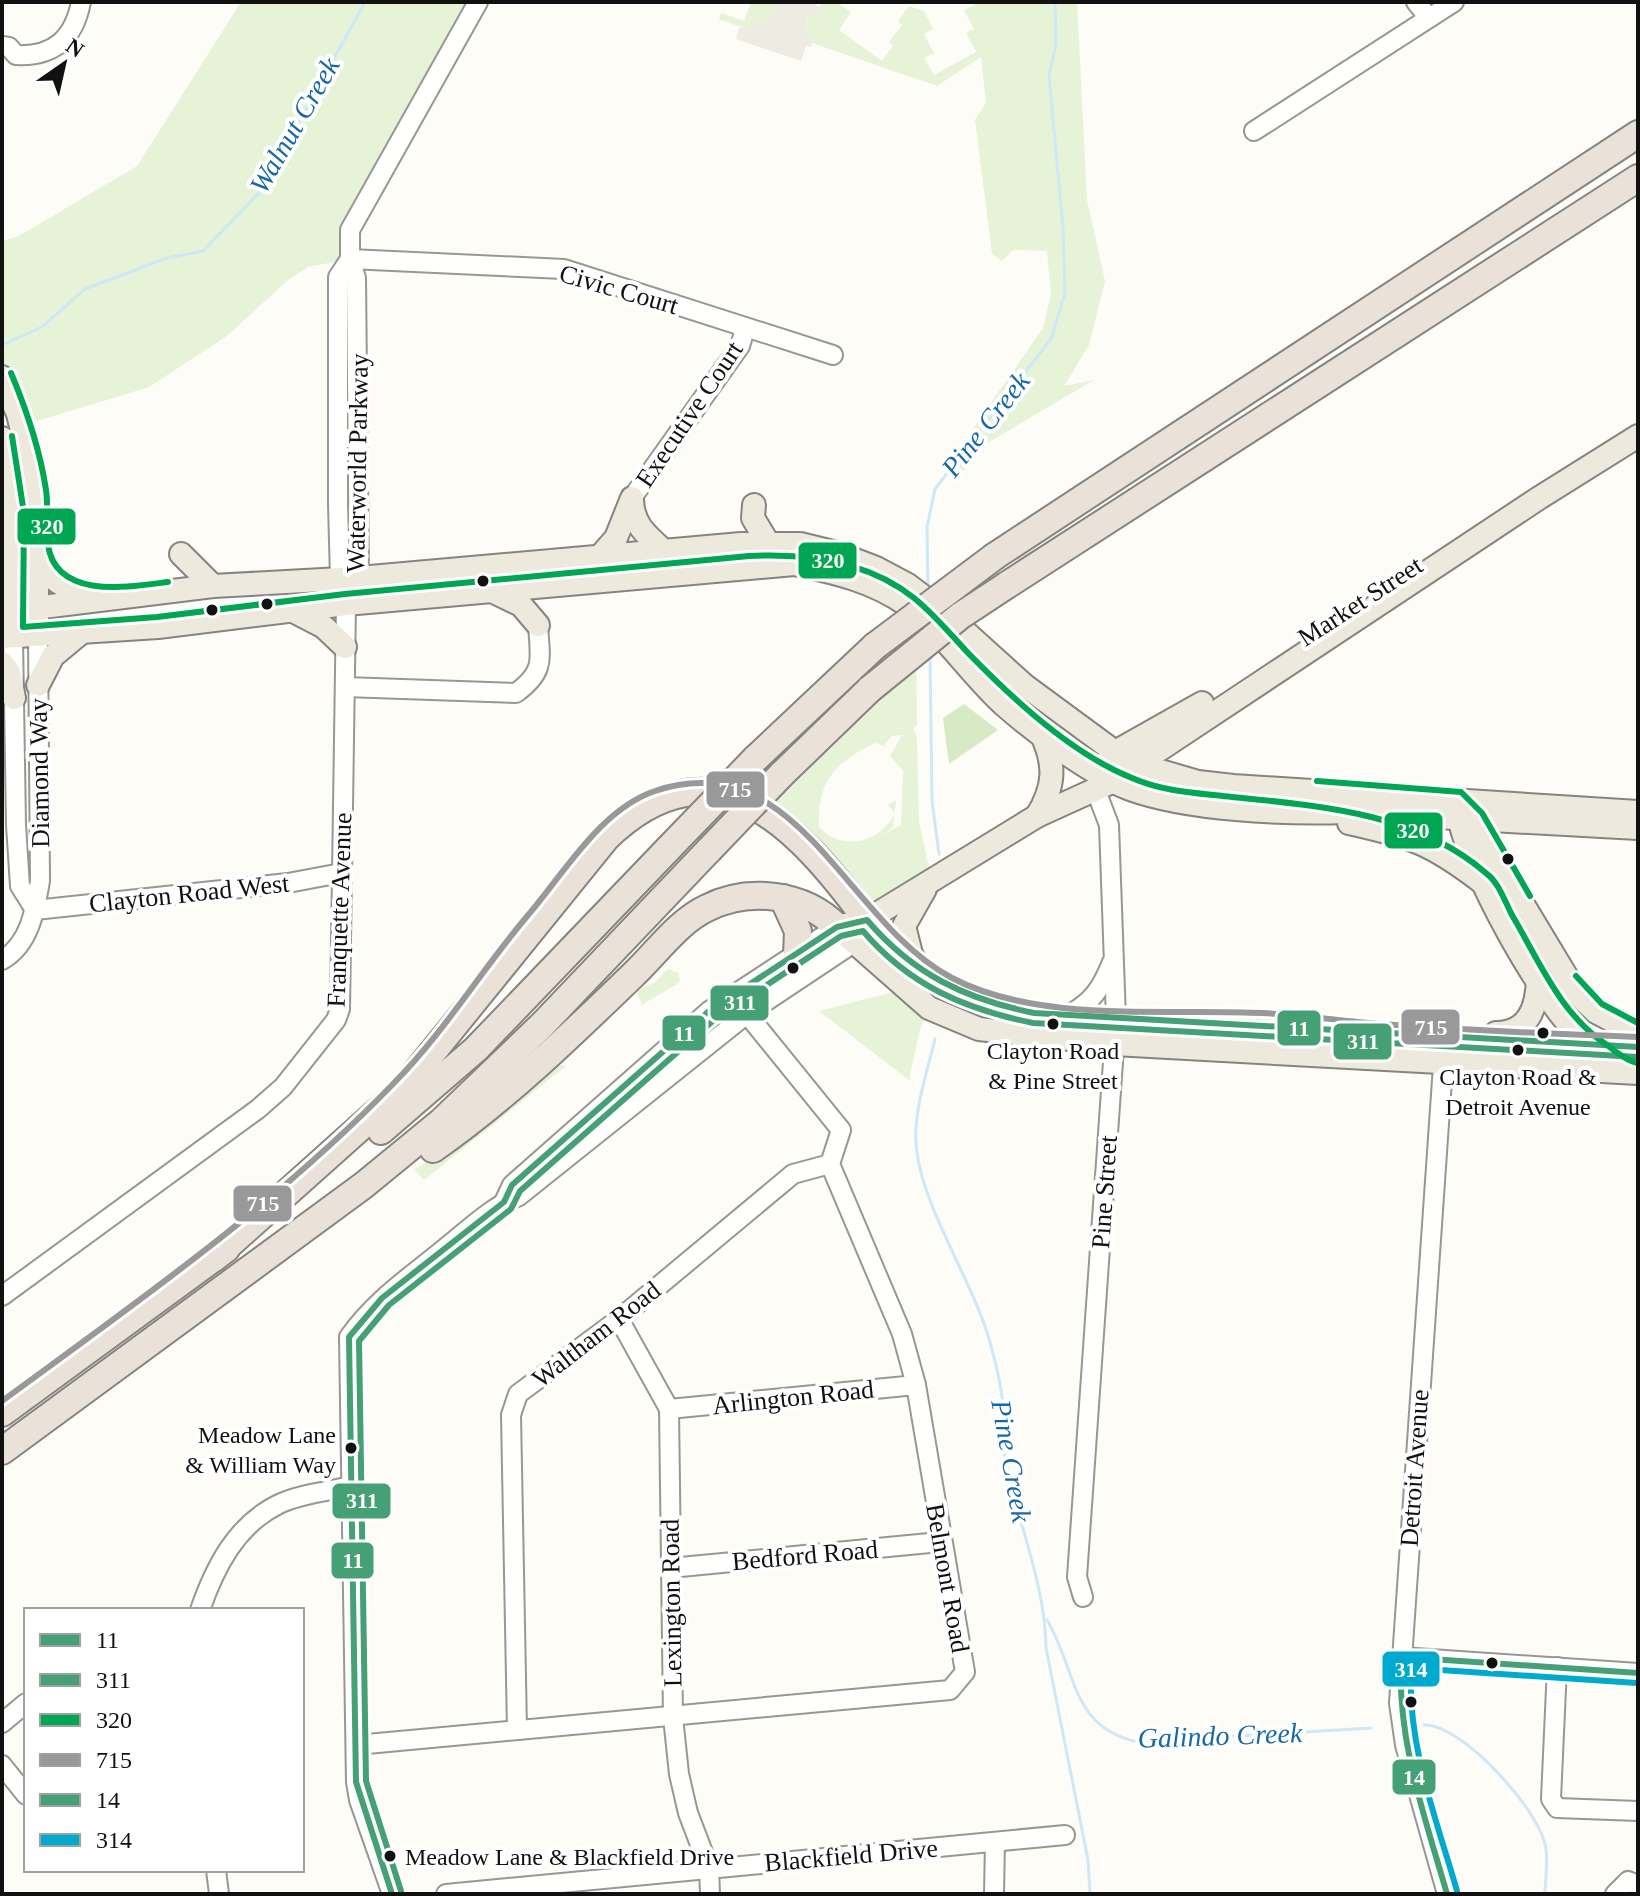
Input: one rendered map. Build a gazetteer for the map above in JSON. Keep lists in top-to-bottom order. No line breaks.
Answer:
{"streets":{"main road":["Market Street"],"street":["Civic Court","Executive Court","Waterworld Parkway","Diamond Way","Clayton Road West","Franquette Avenue","Pine Street","Waltham Road","Arlington Road","Detroit Avenue","Bedford Road","Belmont Road","Lexington Road","Blackfield Drive"]},"crossings":[["Civic Court","Executive Court"],["Civic Court","Waterworld Parkway"],["Waterworld Parkway","Franquette Avenue"],["Market Street","Pine Street"],["Diamond Way","Clayton Road West"],["Clayton Road West","Franquette Avenue"],["Waltham Road","Belmont Road"],["Waltham Road","Lexington Road"],["Arlington Road","Belmont Road"],["Arlington Road","Lexington Road"],["Bedford Road","Belmont Road"],["Bedford Road","Lexington Road"],["Belmont Road","Lexington Road"],["Lexington Road","Blackfield Drive"]],"water":["Walnut Creek","Pine Creek","Galindo Creek"],"places":["Clayton Road & Pine Street","Clayton Road & Detroit Avenue","Meadow Lane & William Way","Meadow Lane & Blackfield Drive"],"lines":["transit line 320","transit line 715","transit line 11","transit line 311","transit line 14","transit line 314"],"legend":["11","311","320","715","14","314"],"north":"top right"}
